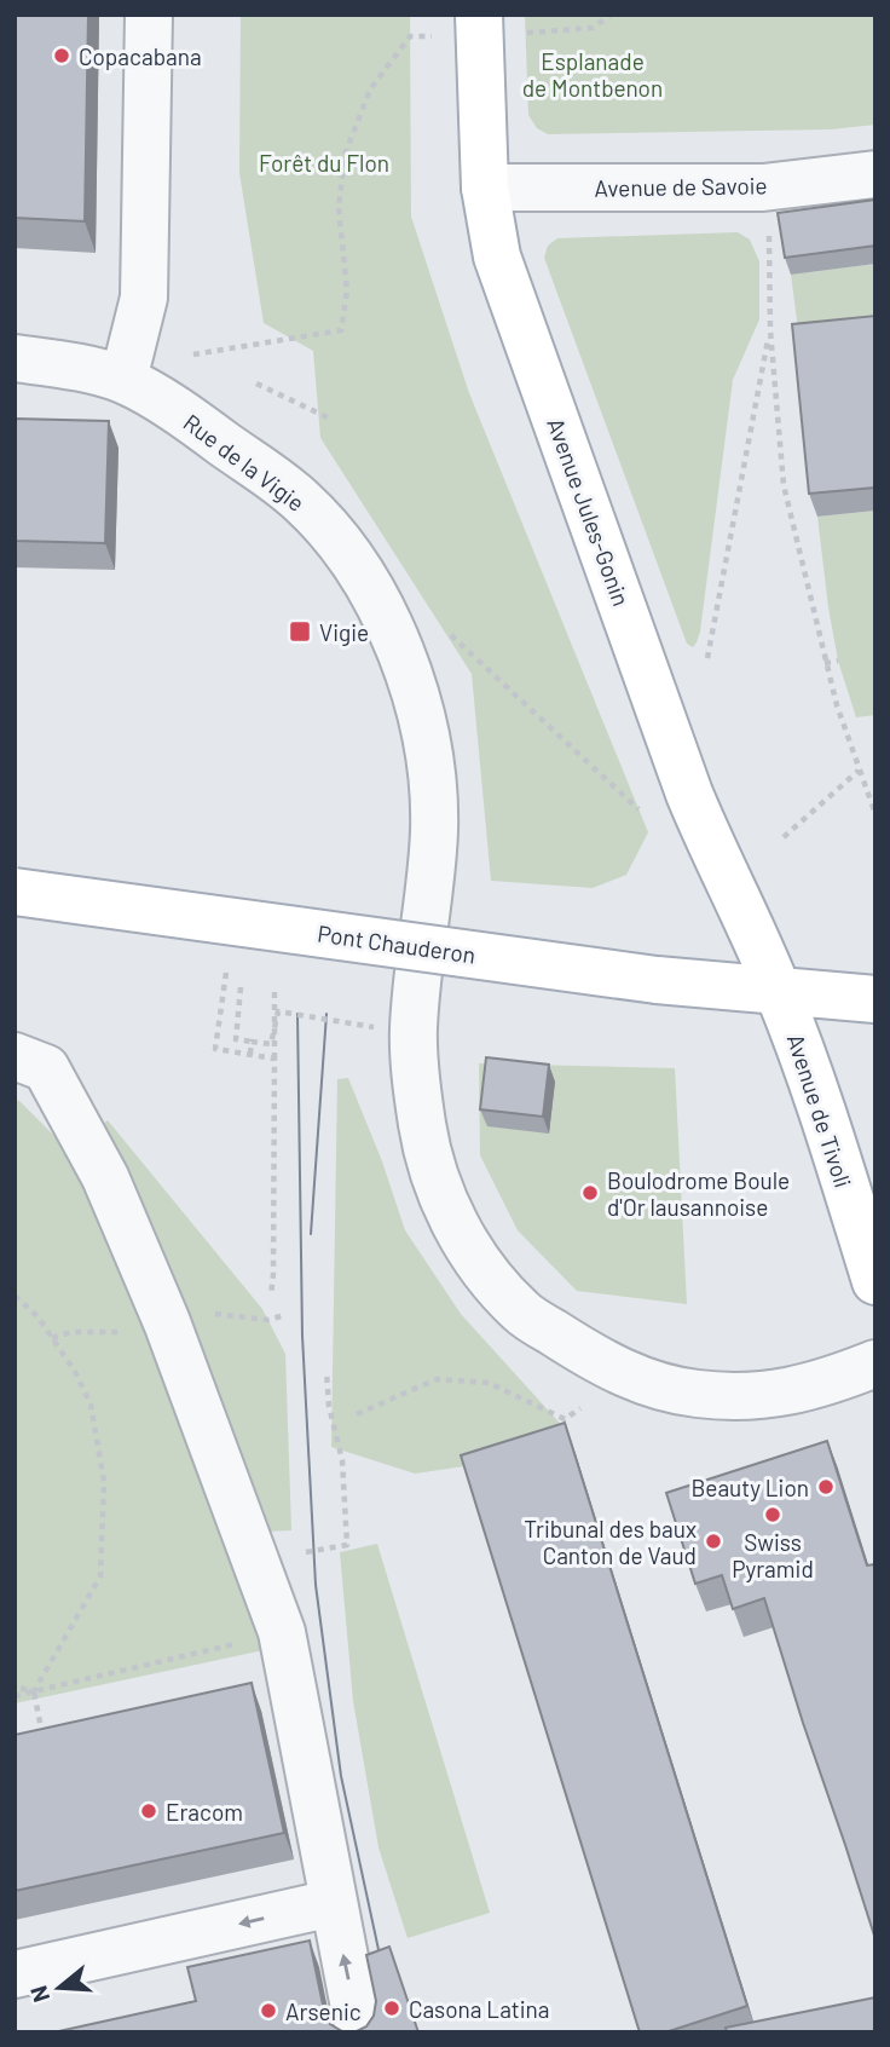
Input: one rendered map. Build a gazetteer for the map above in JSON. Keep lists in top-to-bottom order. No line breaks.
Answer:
{"streets":{"main road":["Avenue Jules-Gonin","Pont Chauderon","Avenue de Tivoli"],"street":["Avenue de Savoie","Rue de la Vigie"]},"crossings":[["Avenue de Savoie","Avenue Jules-Gonin"],["Avenue Jules-Gonin","Pont Chauderon"],["Avenue Jules-Gonin","Avenue de Tivoli"],["Pont Chauderon","Avenue de Tivoli"]],"parks":["Esplanade de Montbenon","Forêt du Flon"],"places":{"other":["Copacabana","Boulodrome Boule d'Or lausannoise","Beauty Lion","Swiss Pyramid","Tribunal des baux Canton de Vaud","Eracom","Casona Latina","Arsenic"],"transit":["Vigie"]},"north":"left"}
